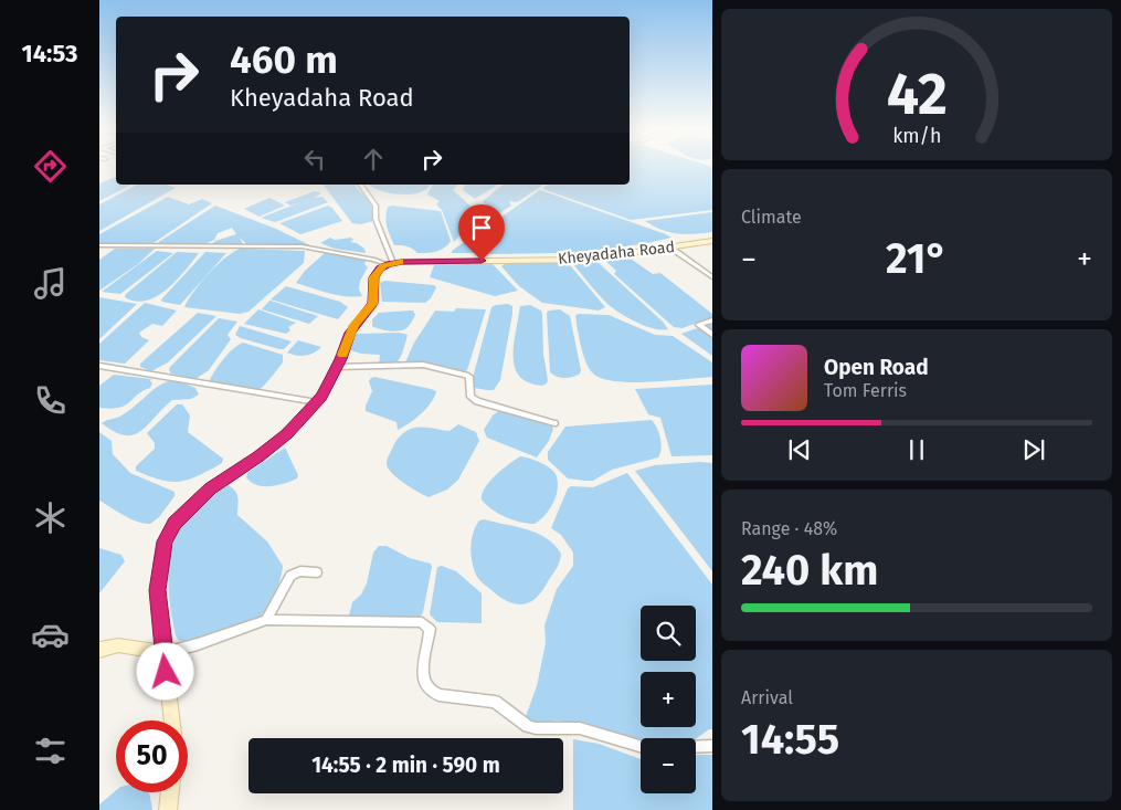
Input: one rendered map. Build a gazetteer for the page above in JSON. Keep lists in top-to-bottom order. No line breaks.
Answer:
{"streets":{"main road":["Kheyadaha Road"]},"page":{"tabs":"14:53","turn":["460 m","Kheyadaha Road"],"tile":["Climate",["Range · 48%","240 km"],["Arrival","14:55"]],"heat":["−","21°","+"],"song":["Open Road","Tom Ferris"],"map_buttons":["+","−"],"limit":"50","trip":"14:55 · 2 min · 590 m","gauge":["42","km/h"]}}
